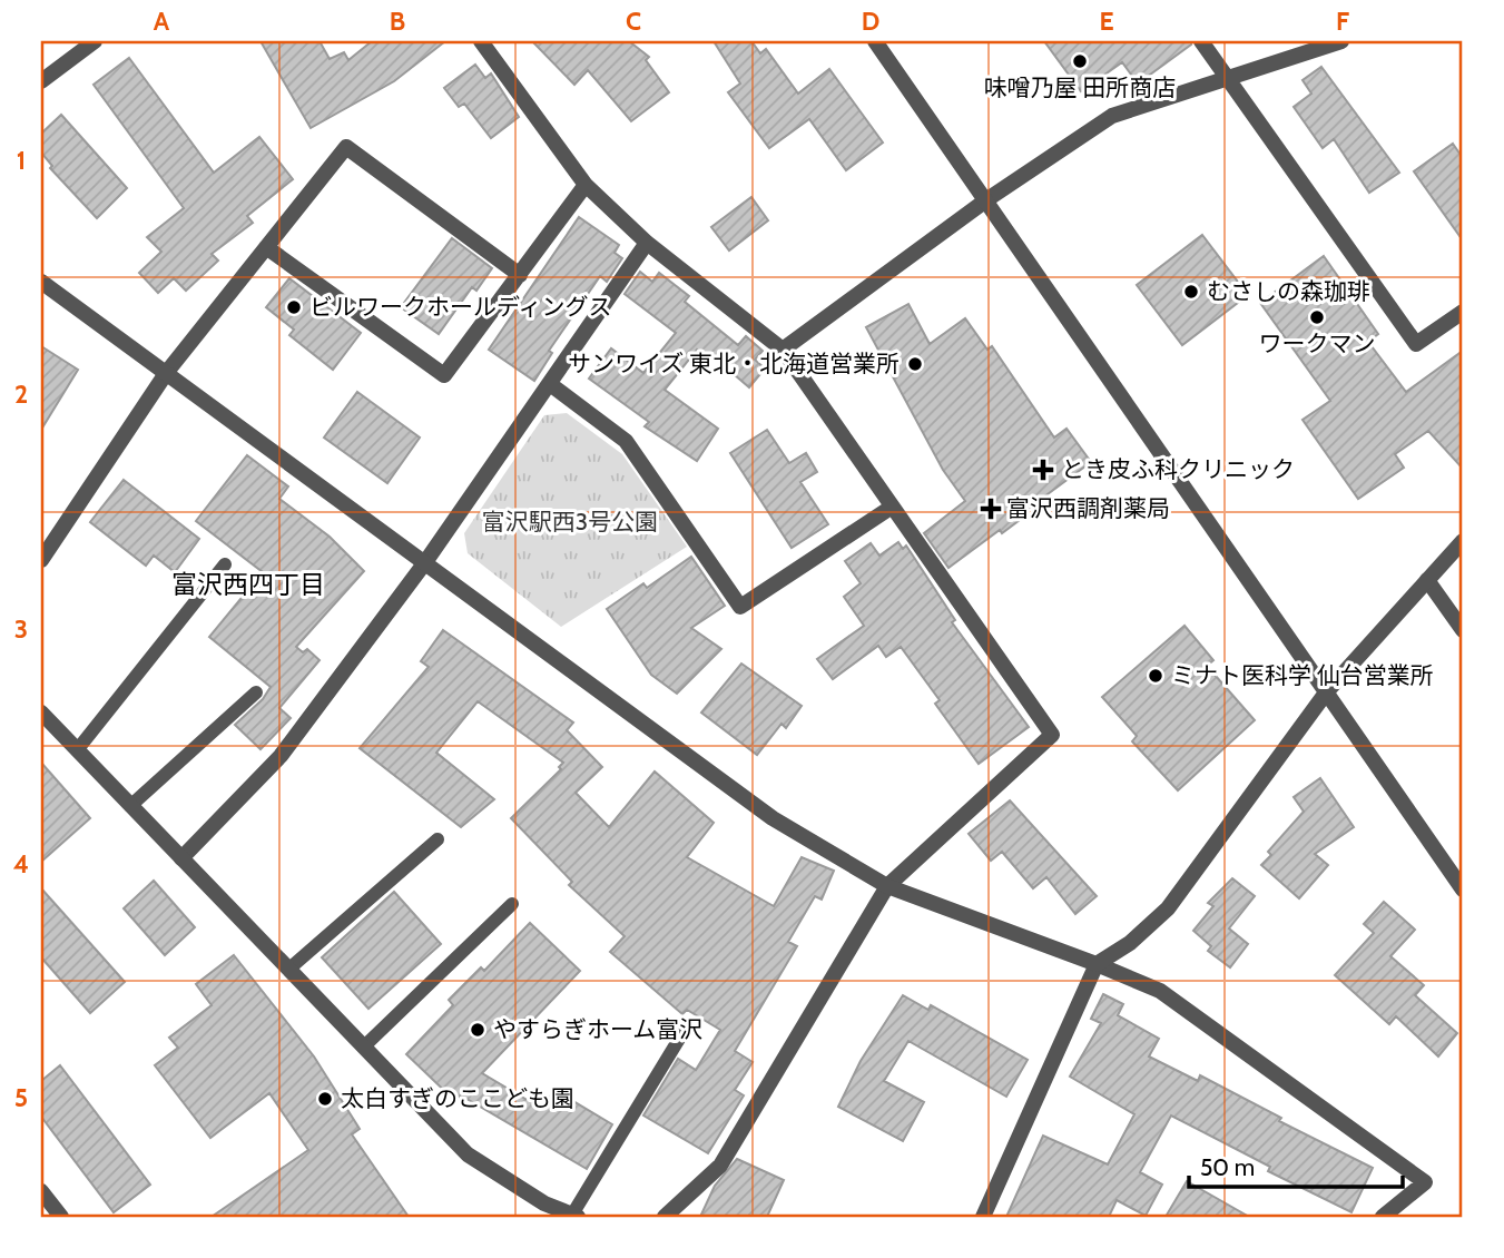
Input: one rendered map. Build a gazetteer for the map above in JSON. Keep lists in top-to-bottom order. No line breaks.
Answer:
{"districts":["富沢西四丁目"],"parks":["富沢駅西3号公園"],"places":{"other":["味噌乃屋 田所商店","むさしの森珈琲","ビルワークホールディングス","ワークマン","サンワイズ 東北・北海道営業所","ミナト医科学 仙台営業所","やすらぎホーム富沢","太白すぎのここども園"],"health":["とき皮ふ科クリニック","富沢西調剤薬局"]},"scale_bar":"50 m","grid":{"columns":["A","B","C","D","E","F"],"rows":["1","2","3","4","5"]}}
